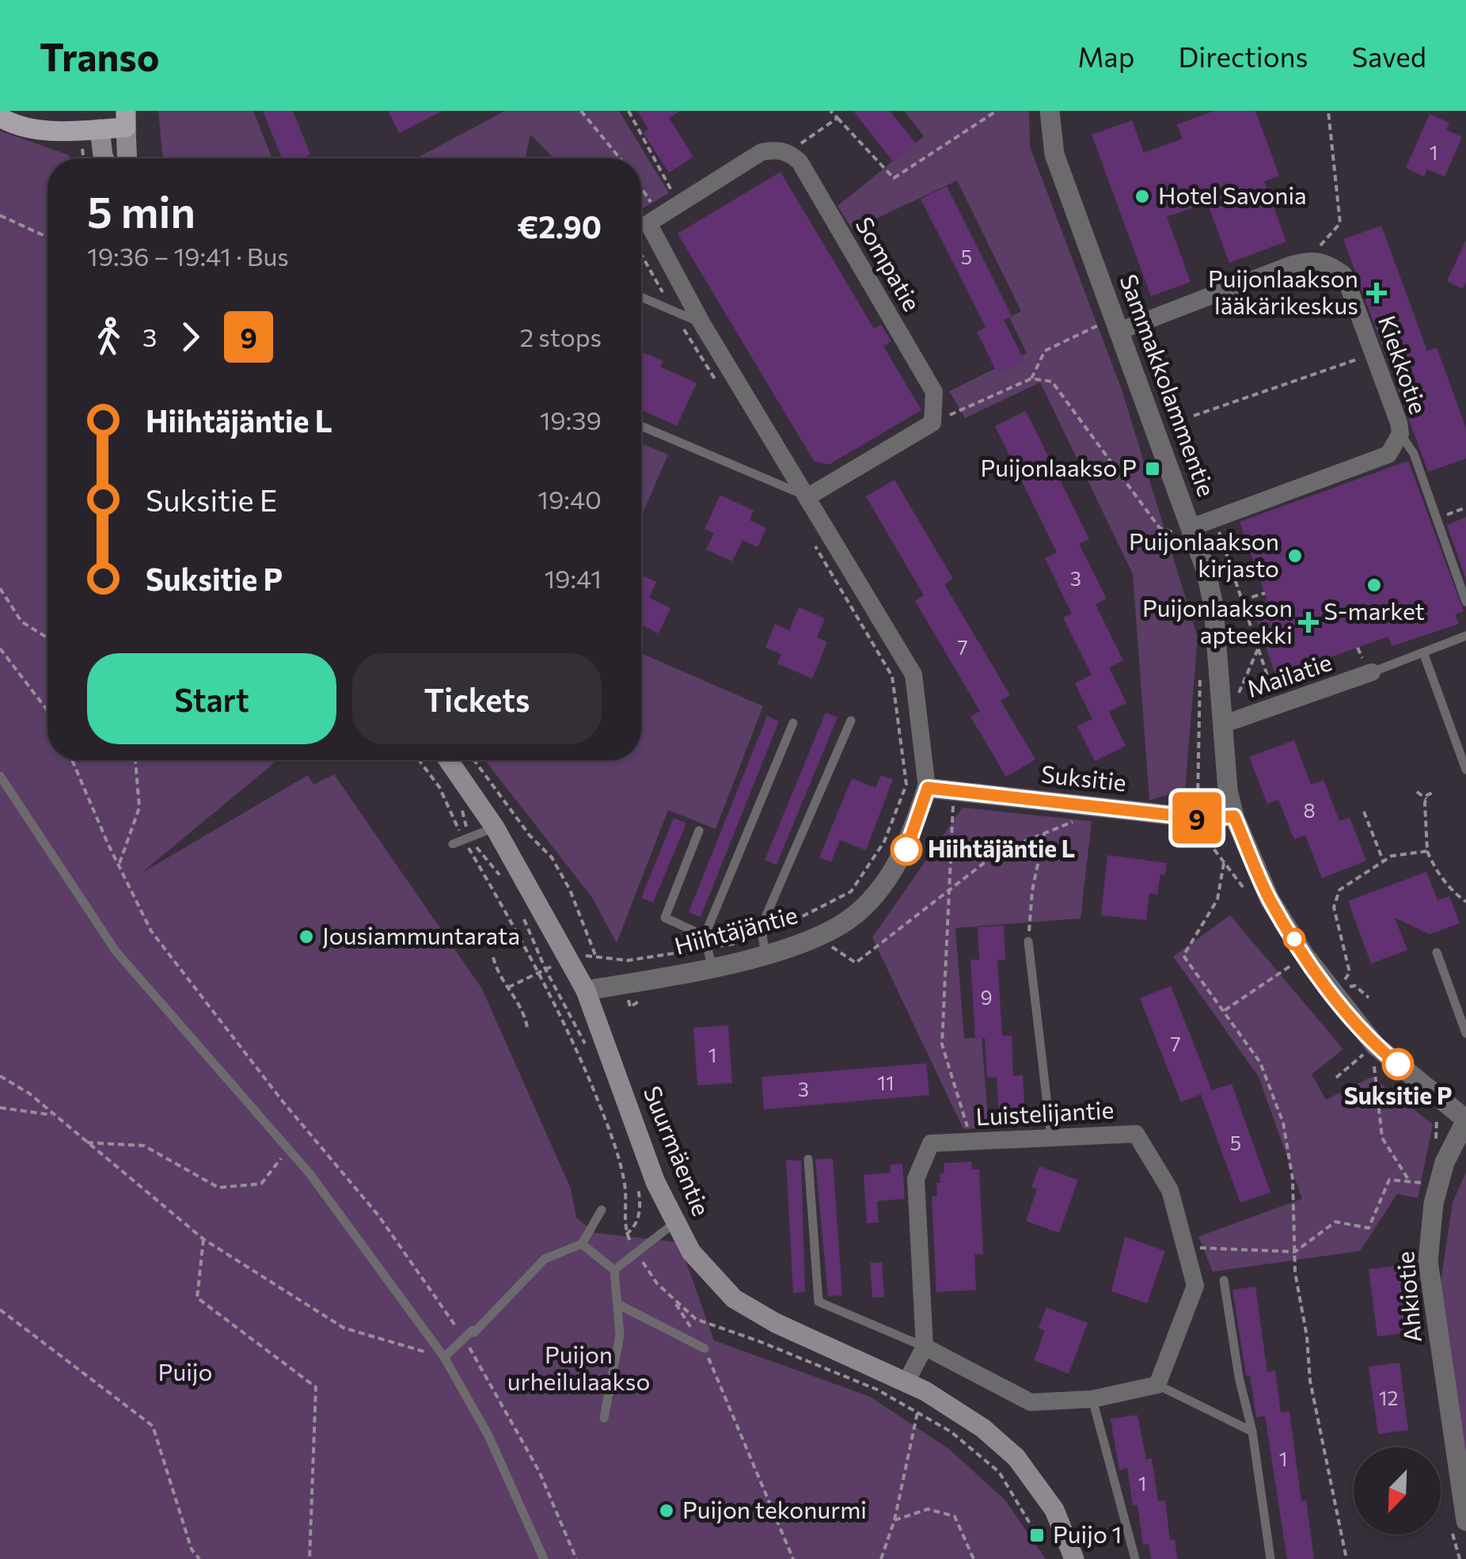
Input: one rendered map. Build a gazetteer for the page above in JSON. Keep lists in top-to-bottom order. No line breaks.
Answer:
{"streets":{"main road":["Suurmäentie"],"street":["Sompatie","Kiekkotie","Sammakkolammentie","Mailatie","Suksitie","Hiihtäjäntie","Luistelijantie","Ahkiotie"]},"crossings":[["Kiekkotie","Sammakkolammentie"],["Sammakkolammentie","Mailatie"],["Sammakkolammentie","Suksitie"],["Sammakkolammentie","Ahkiotie"],["Suksitie","Hiihtäjäntie"],["Hiihtäjäntie","Suurmäentie"]],"parks":["Puijon urheilulaakso","Puijo"],"places":{"other":["Hotel Savonia","Puijonlaakson kirjasto","S-market","Hiihtäjäntie L","Jousiammuntarata","Suksitie P","Puijon tekonurmi"],"health":["Puijonlaakson lääkärikeskus","Puijonlaakson apteekki"],"transit":["Puijonlaakso P","Puijo 1"]},"lines":["bus line 9"],"house_numbers":["1","5","3","7","8","9","7","1","11","3","5","12","1","1"],"north":"bottom left","page":{"header":"Transo","nav":["Map","Directions","Saved"],"on_map":"9","heading":["5 min","19:36 – 19:41 · Bus","€2.90"],"legs":["3","9","2 stops"],"list":[{"name":"Hiihtäjäntie L","value":"19:39"},{"name":"Suksitie E","value":"19:40"},{"name":"Suksitie P","value":"19:41"}],"buttons":["Start","Tickets"]}}
